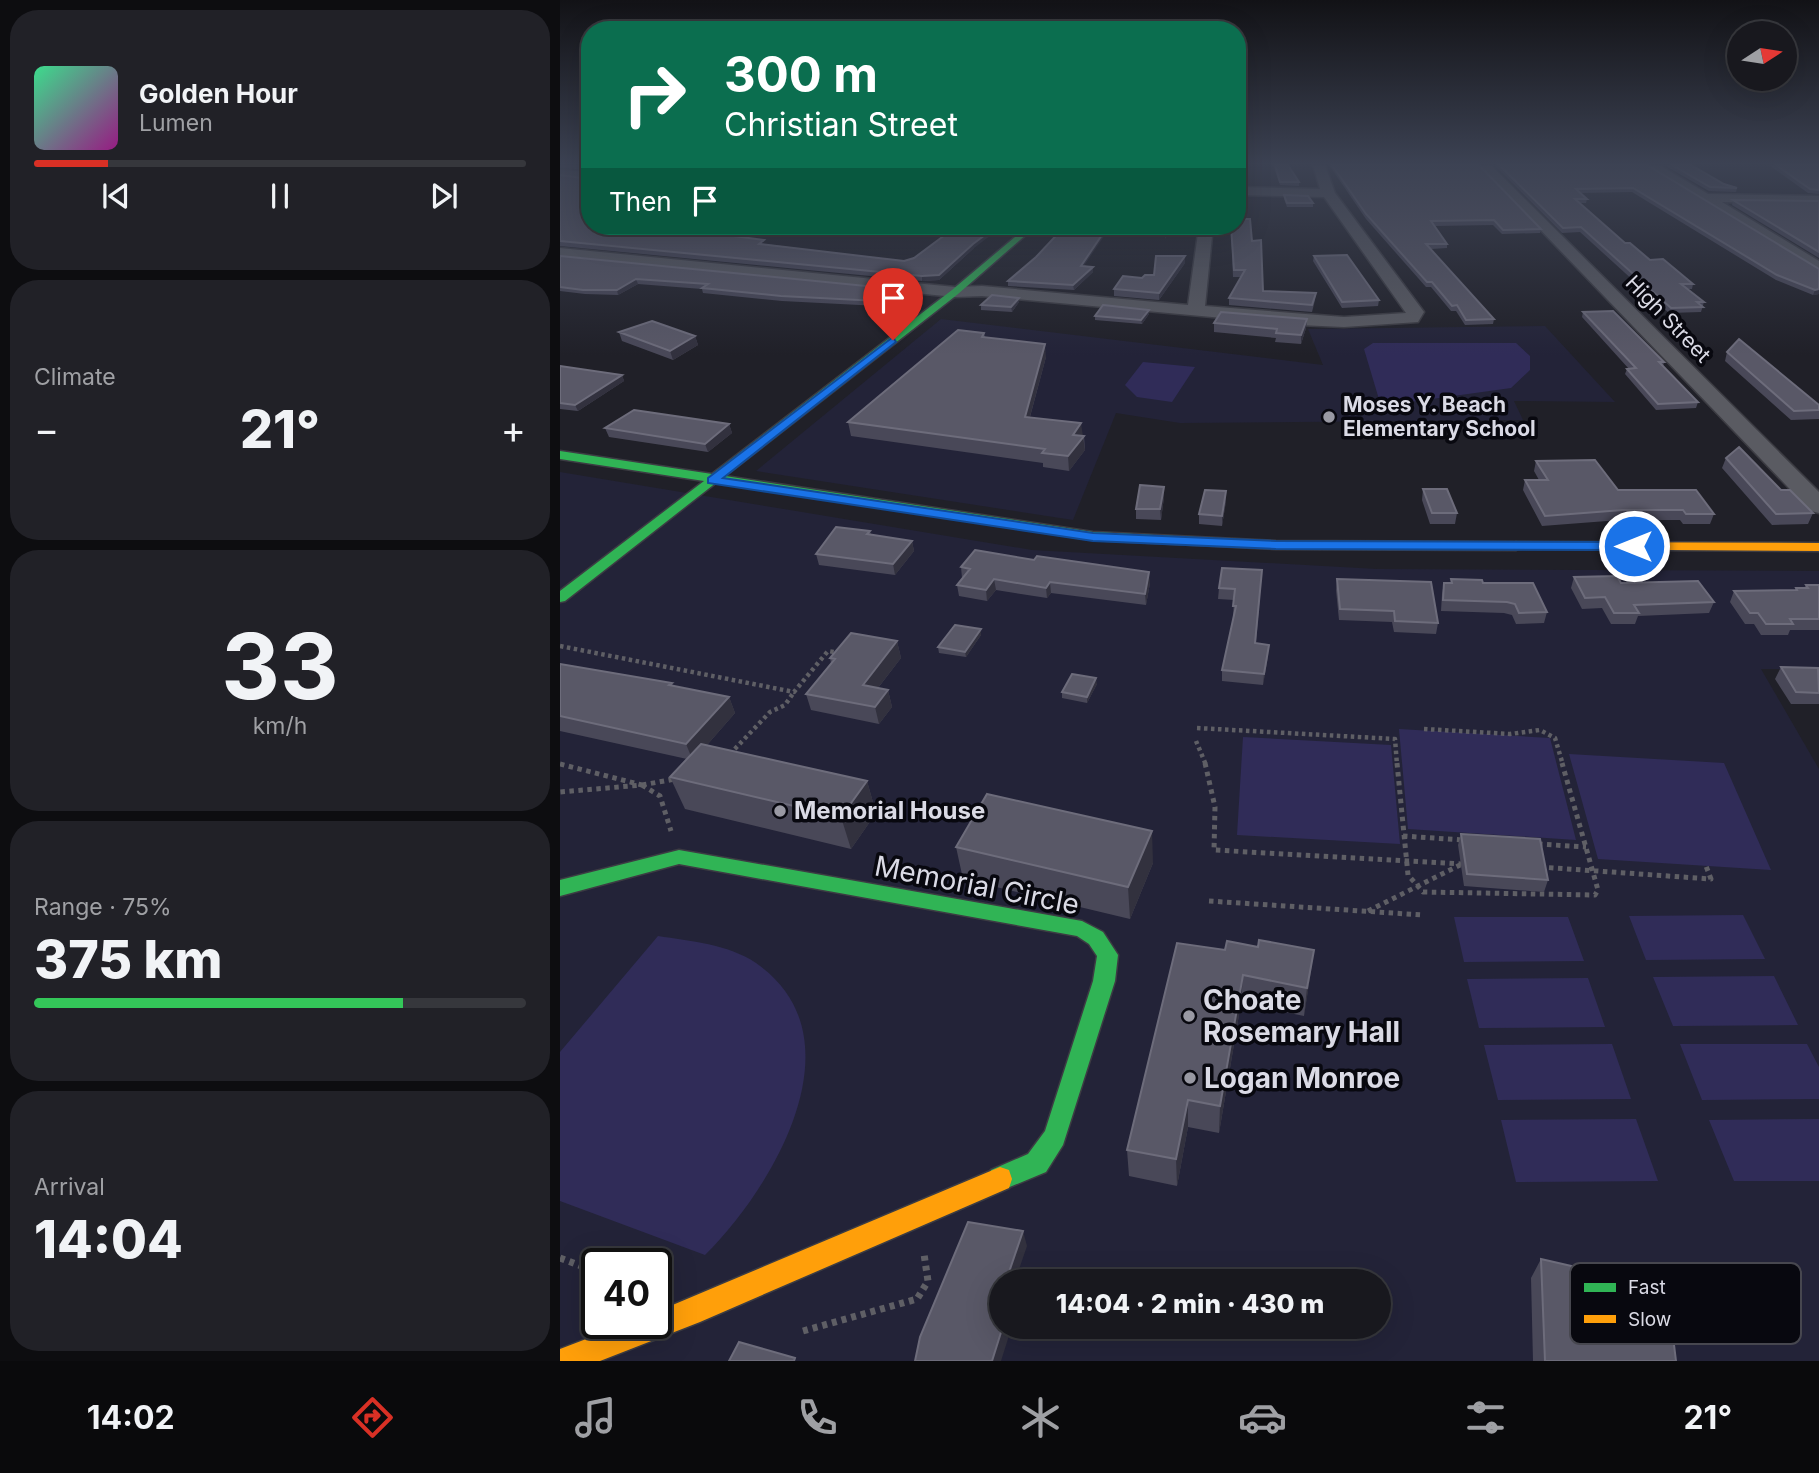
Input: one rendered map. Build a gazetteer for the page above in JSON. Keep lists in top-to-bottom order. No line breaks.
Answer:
{"streets":{"street":["High Street","Memorial Circle"]},"places":["Moses Y. Beach Elementary School","Memorial House","Choate Rosemary Hall","Logan Monroe"],"legend":["Fast","Slow"],"north":"right","page":{"turn":["300 m","Christian Street"],"song":["Golden Hour","Lumen"],"then":"Then","tile":["Climate",["33","km/h"],["Range · 75%","375 km"],["Arrival","14:04"]],"heat":["−","21°","+"],"limit":"40","trip":"14:04 · 2 min · 430 m","tabs":["14:02","21°"]}}
